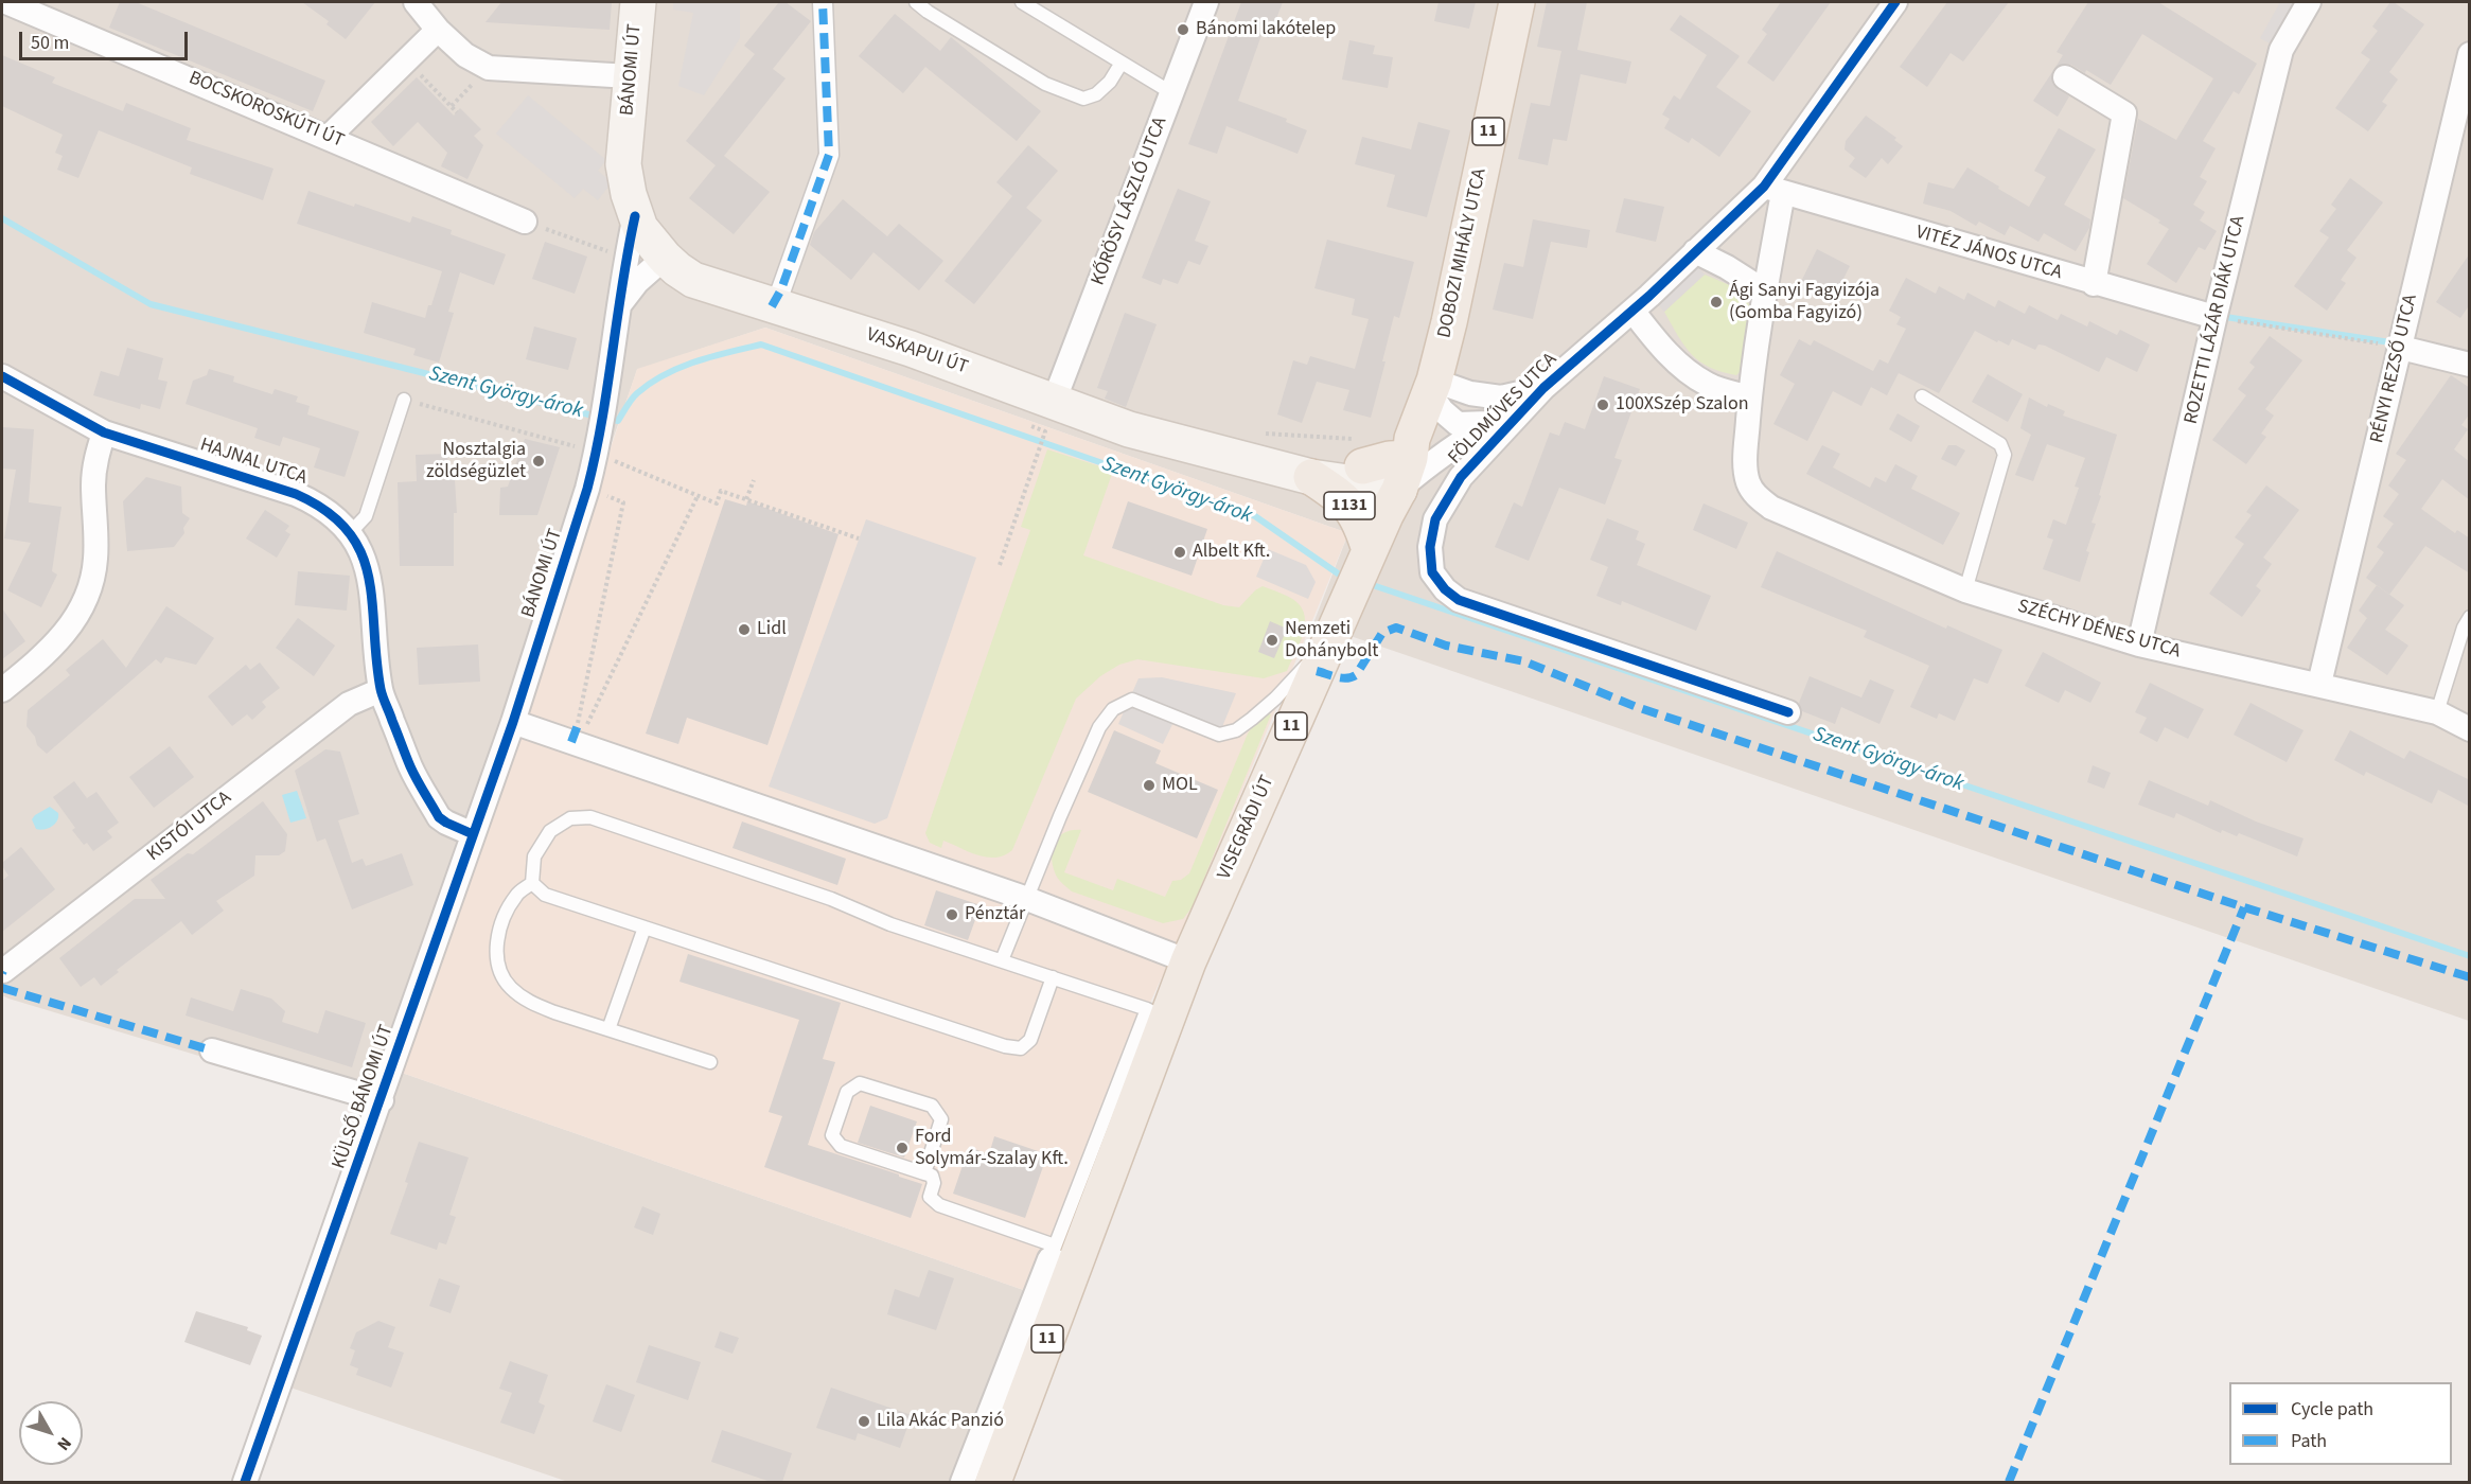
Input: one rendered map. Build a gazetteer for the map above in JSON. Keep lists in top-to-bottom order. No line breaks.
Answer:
{"streets":{"main road":["BÁNOMI ÚT","11","DOBOZI MIHÁLY UTCA","VASKAPUI ÚT","1131","VISEGRÁDI ÚT"],"street":["BOCSKOROSKÚTI ÚT","KŐRÖSY LÁSZLÓ UTCA","VITÉZ JÁNOS UTCA","ROZETTI LÁZÁR DIÁK UTCA","RÉNYI REZSŐ UTCA","FÖLDMŰVES UTCA","HAJNAL UTCA","SZÉCHY DÉNES UTCA","KISTÓI UTCA","KÜLSŐ BÁNOMI ÚT"]},"crossings":[["BÁNOMI ÚT","VASKAPUI ÚT"],["BÁNOMI ÚT","KÜLSŐ BÁNOMI ÚT"],["KŐRÖSY LÁSZLÓ UTCA","VASKAPUI ÚT"],["DOBOZI MIHÁLY UTCA","VASKAPUI ÚT"],["DOBOZI MIHÁLY UTCA","FÖLDMŰVES UTCA"],["DOBOZI MIHÁLY UTCA","1131"],["DOBOZI MIHÁLY UTCA","VISEGRÁDI ÚT"],["VITÉZ JÁNOS UTCA","ROZETTI LÁZÁR DIÁK UTCA"],["VITÉZ JÁNOS UTCA","FÖLDMŰVES UTCA"],["ROZETTI LÁZÁR DIÁK UTCA","SZÉCHY DÉNES UTCA"],["VASKAPUI ÚT","FÖLDMŰVES UTCA"],["VASKAPUI ÚT","1131"],["RÉNYI REZSŐ UTCA","SZÉCHY DÉNES UTCA"],["FÖLDMŰVES UTCA","SZÉCHY DÉNES UTCA"],["HAJNAL UTCA","KISTÓI UTCA"],["HAJNAL UTCA","KÜLSŐ BÁNOMI ÚT"]],"water":["Szent György-árok"],"places":["Bánomi lakótelep","Ági Sanyi Fagyizója (Gomba Fagyizó)","100XSzép Szalon","Nosztalgia zöldségüzlet","Albelt Kft.","Lidl","Nemzeti Dohánybolt","MOL","Pénztár","Ford Solymár-Szalay Kft.","Lila Akác Panzió"],"legend":["Cycle path","Path"],"scale_bar":"50 m","north":"bottom right"}
